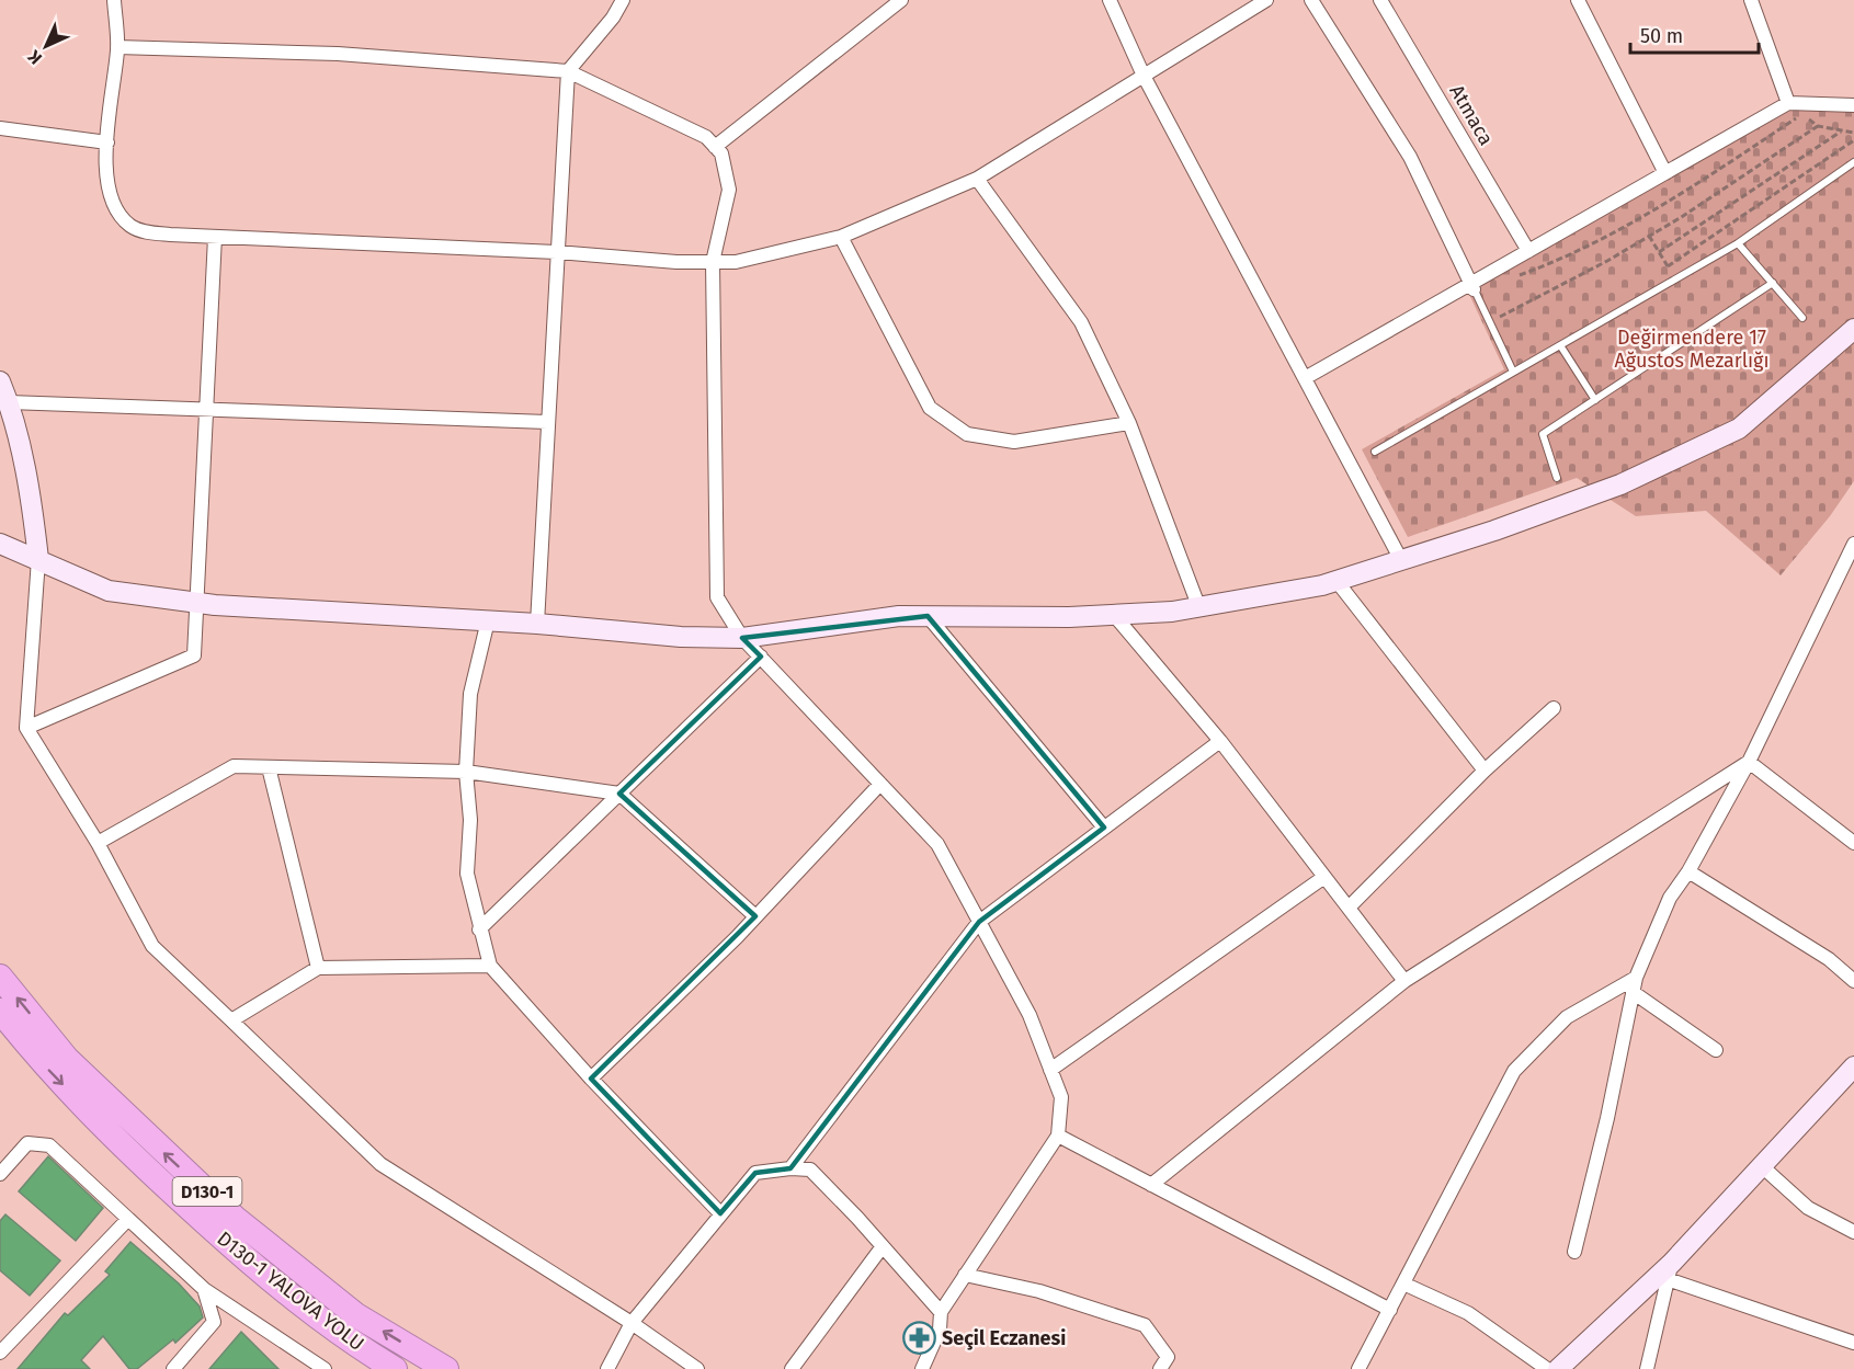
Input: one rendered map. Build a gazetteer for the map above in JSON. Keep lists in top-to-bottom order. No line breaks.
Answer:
{"streets":{"highway":["D130-1","D130-1 YALOVA YOLU"],"street":["Atmaca"]},"parks":["Değirmendere 17 Ağustos Mezarlığı"],"places":{"pharmacy":["Seçil Eczanesi"]},"scale_bar":"50 m","north":"bottom left"}
